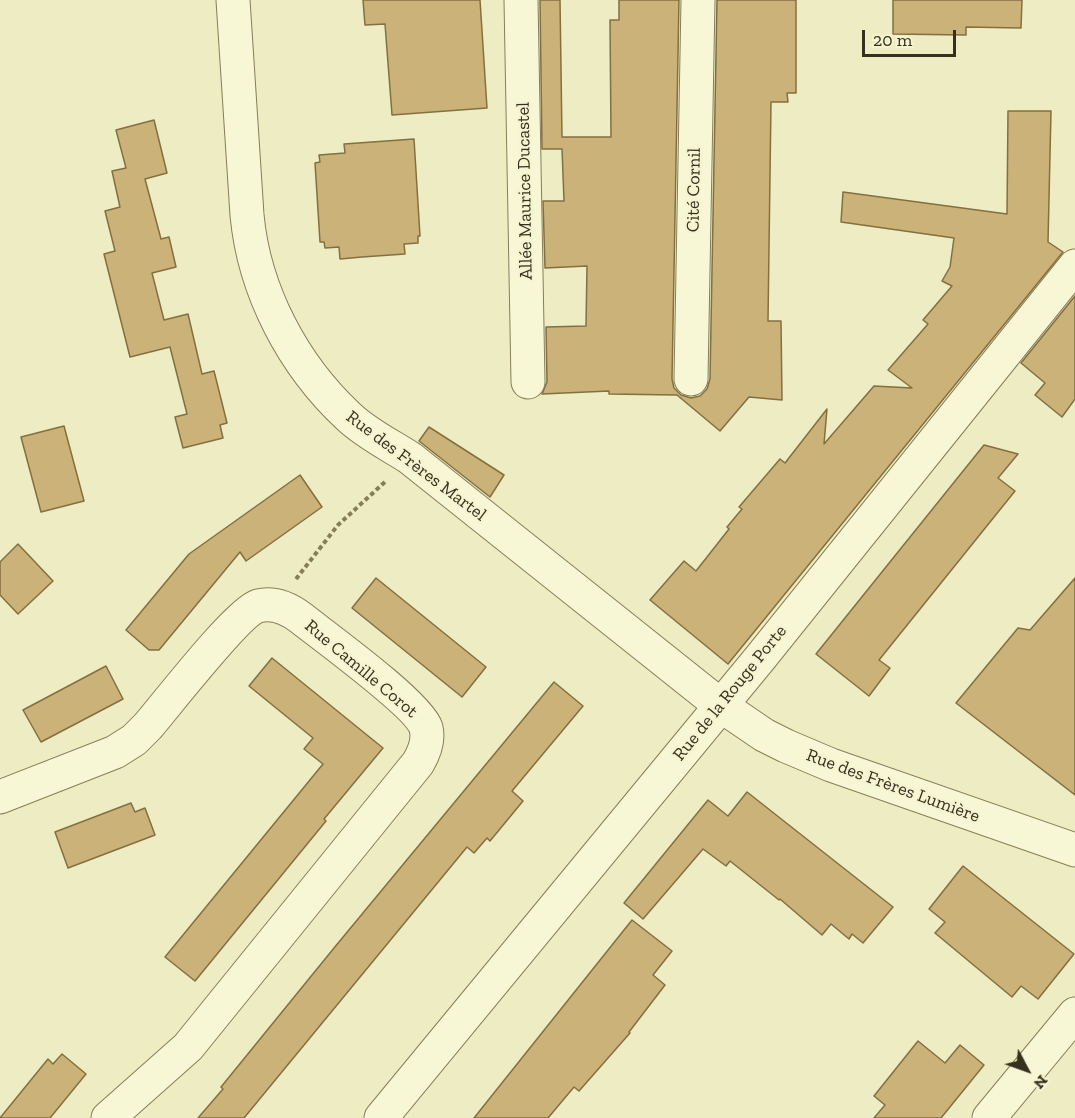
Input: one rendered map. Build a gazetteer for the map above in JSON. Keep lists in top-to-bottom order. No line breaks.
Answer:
{"streets":{"street":["Cité Cornil","Allée Maurice Ducastel","Rue des Frères Martel","Rue Camille Corot","Rue de la Rouge Porte","Rue des Frères Lumière"]},"crossings":[["Rue des Frères Martel","Rue de la Rouge Porte"],["Rue des Frères Martel","Rue des Frères Lumière"],["Rue de la Rouge Porte","Rue des Frères Lumière"]],"scale_bar":"20 m","north":"bottom right"}
